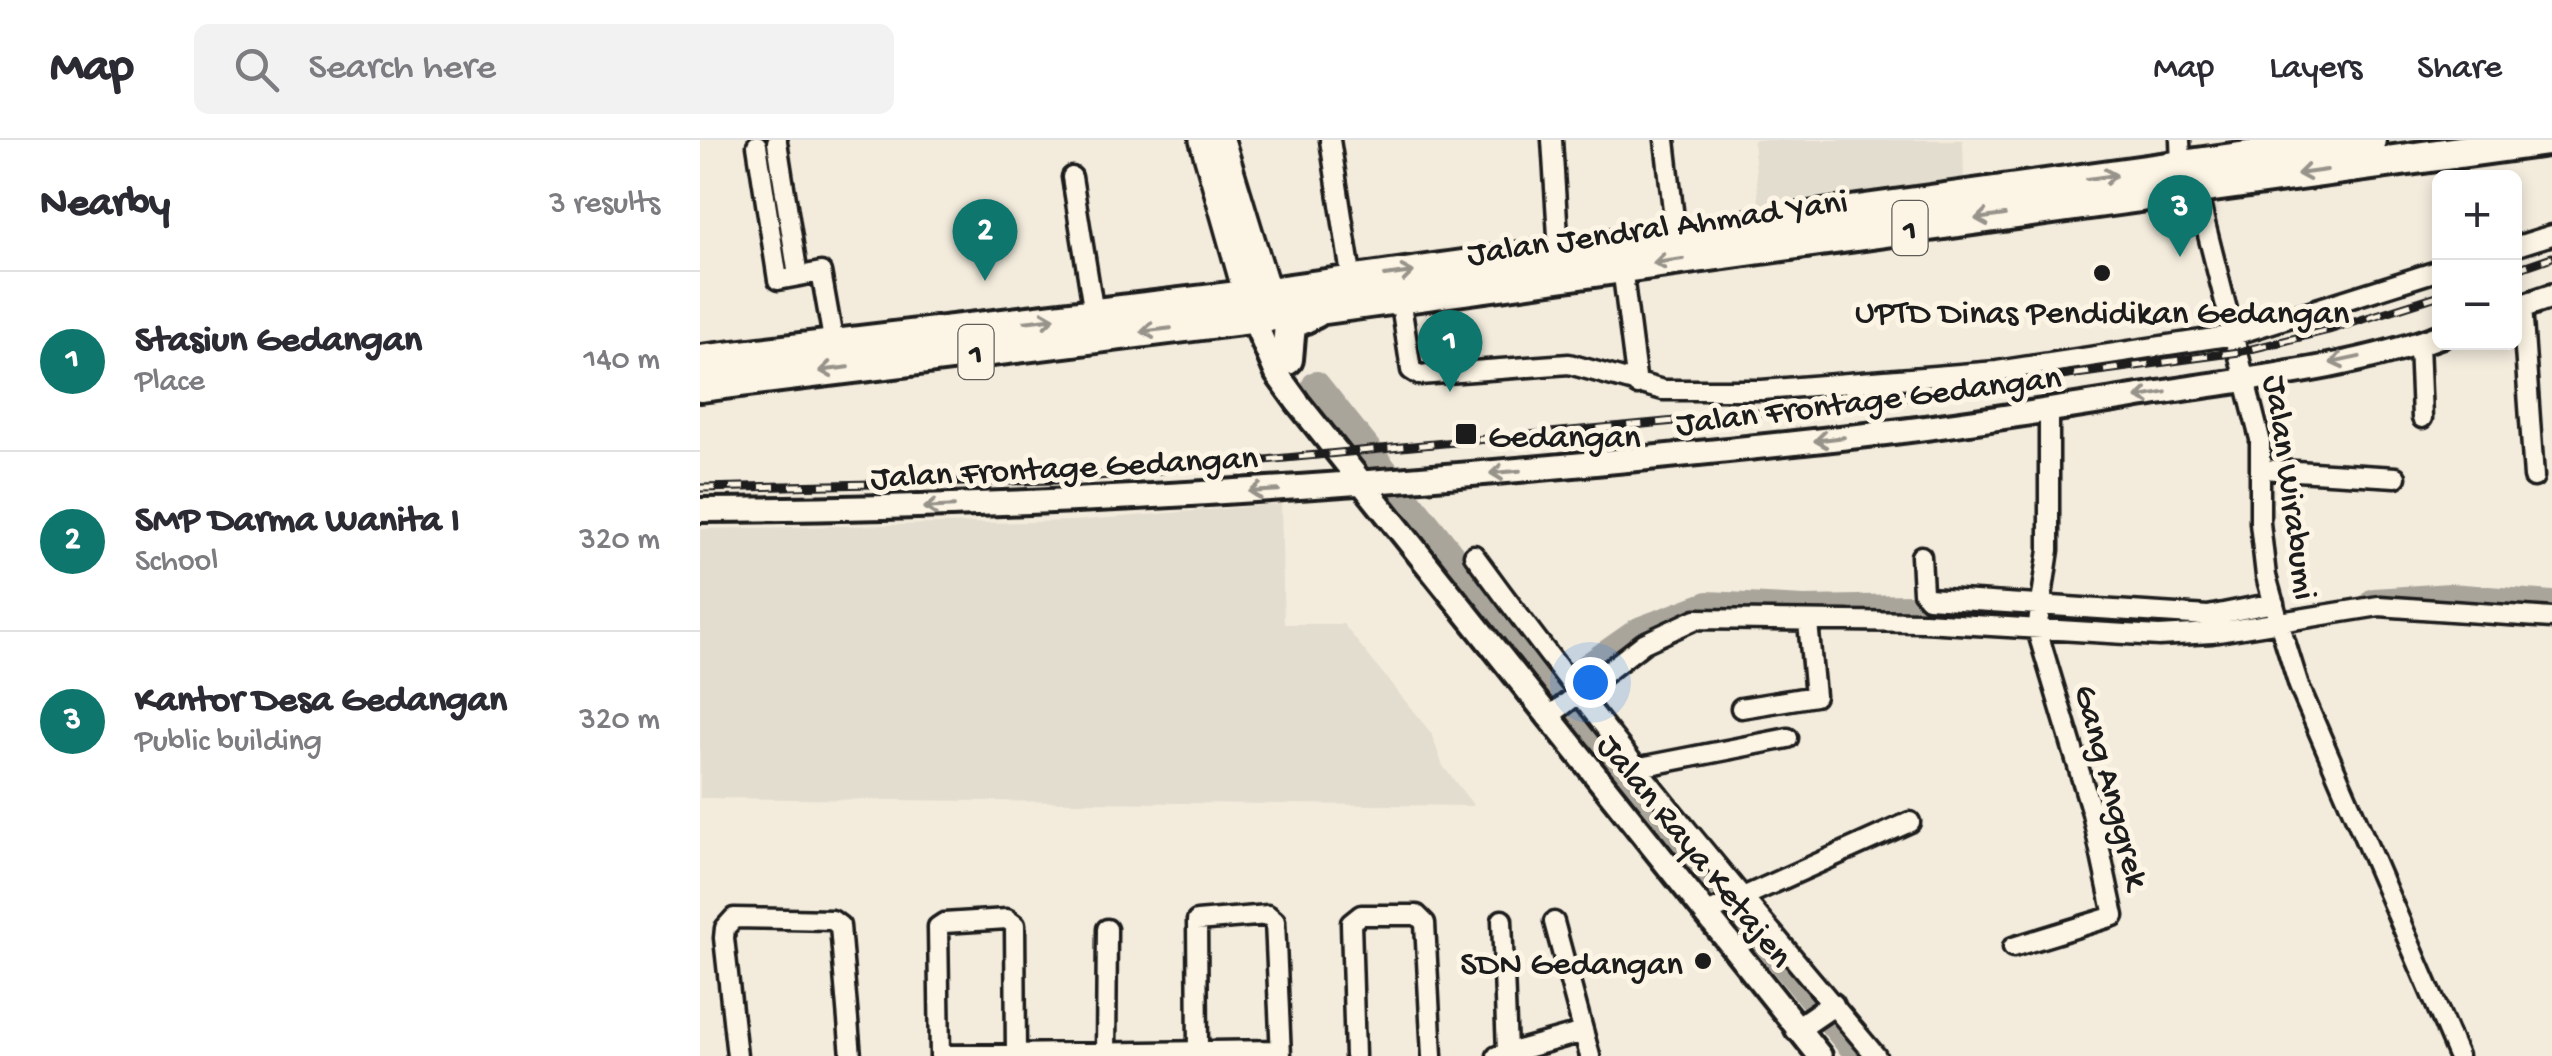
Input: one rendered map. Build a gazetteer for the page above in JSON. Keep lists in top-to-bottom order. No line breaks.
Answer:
{"streets":{"highway":["Jalan Jendral Ahmad Yani","1"],"street":["Jalan Frontage Gedangan","Jalan Wirabumi","Gang Anggrek","Jalan Raya Ketajen"]},"crossings":[["Jalan Jendral Ahmad Yani","1"],["Jalan Jendral Ahmad Yani","Jalan Wirabumi"],["Jalan Jendral Ahmad Yani","Jalan Raya Ketajen"],["1","Jalan Raya Ketajen"],["Jalan Frontage Gedangan","Jalan Wirabumi"],["Jalan Frontage Gedangan","Jalan Raya Ketajen"]],"places":{"other":["UPTD Dinas Pendidikan Gedangan","SDN Gedangan"],"transit":["Gedangan"]},"page":{"header":"Map","search":"Search here","nav":["Map","Layers","Share"],"heading":["Nearby","3 results"],"map_buttons":["+","−"],"pins":["3","2","1"],"list":[{"mark":"1","name":"Stasiun Gedangan","note":"Place","value":"140 m"},{"mark":"2","name":"SMP Darma Wanita I","note":"School","value":"320 m"},{"mark":"3","name":"Kantor Desa Gedangan","note":"Public building","value":"320 m"}]}}
